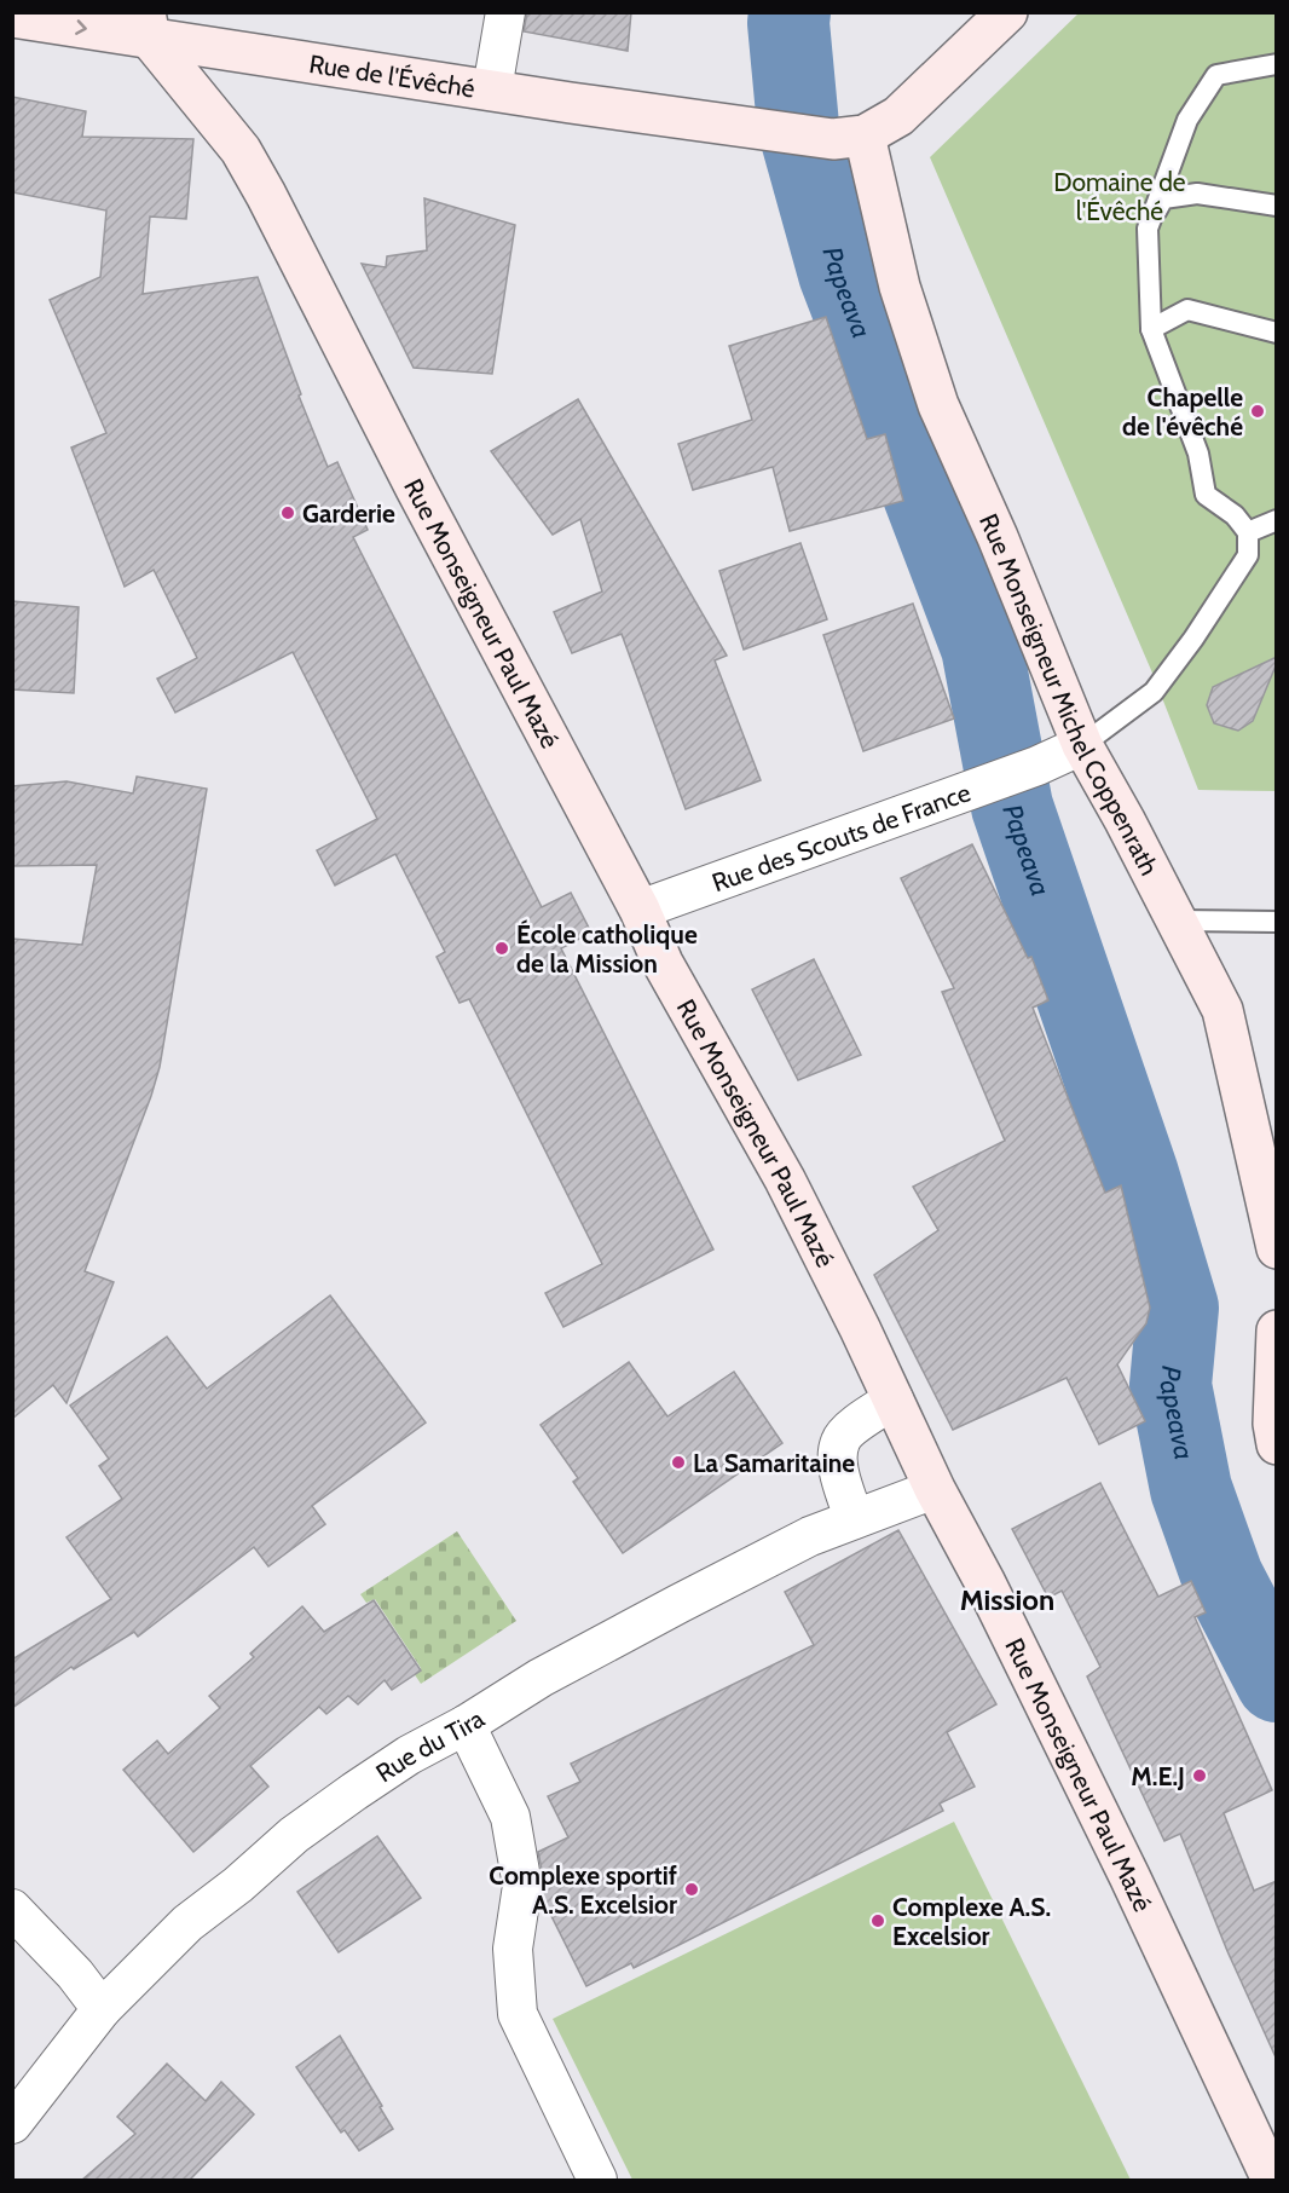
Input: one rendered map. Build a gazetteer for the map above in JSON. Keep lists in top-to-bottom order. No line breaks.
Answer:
{"streets":{"main road":["Rue de l'Évêché","Rue Monseigneur Paul Mazé","Rue Monseigneur Michel Coppenrath"],"street":["Rue des Scouts de France","Rue du Tira"]},"crossings":[["Rue de l'Évêché","Rue Monseigneur Paul Mazé"],["Rue de l'Évêché","Rue Monseigneur Michel Coppenrath"],["Rue Monseigneur Paul Mazé","Rue des Scouts de France"],["Rue Monseigneur Paul Mazé","Rue du Tira"],["Rue Monseigneur Michel Coppenrath","Rue des Scouts de France"]],"districts":["Mission"],"water":["Papeava"],"parks":["Domaine de l'Évêché"],"places":["Chapelle de l'évêché","Garderie","École catholique de la Mission","La Samaritaine","M.E.J","Complexe sportif A.S. Excelsior","Complexe A.S. Excelsior"]}
